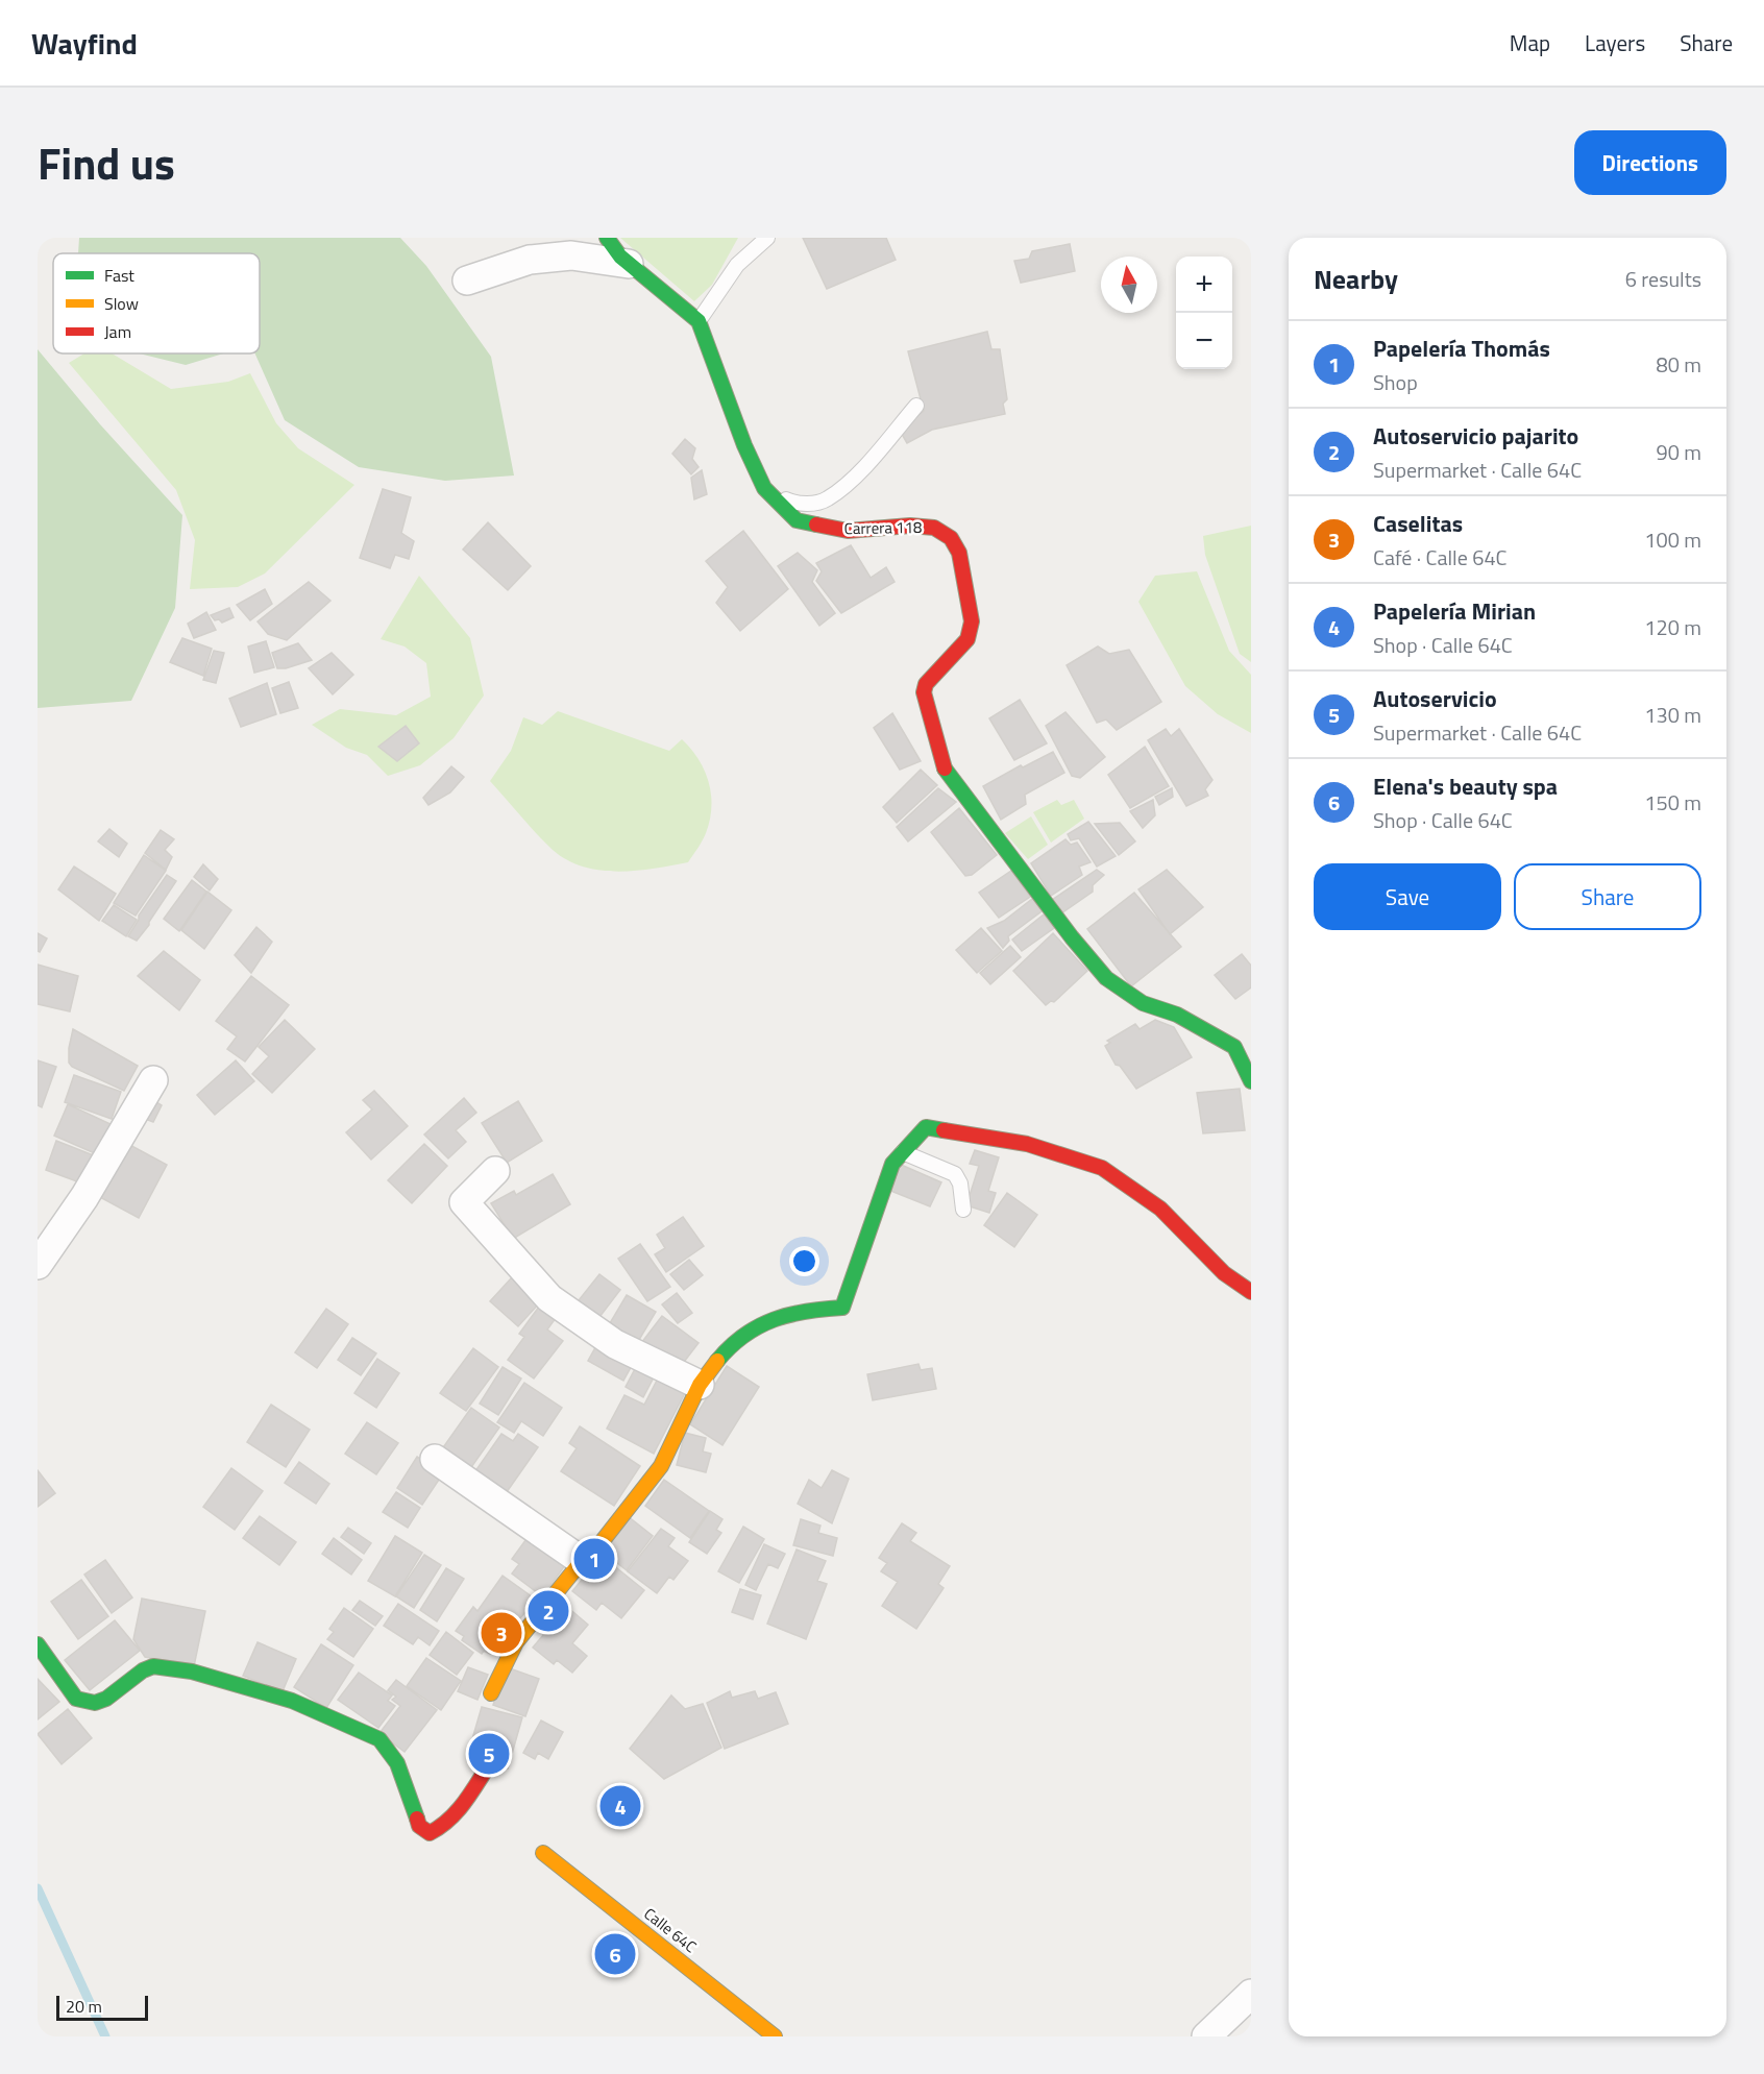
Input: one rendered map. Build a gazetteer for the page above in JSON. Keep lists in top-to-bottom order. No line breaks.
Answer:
{"streets":{"street":["Carrera 118","Calle 64C"]},"legend":["Fast","Slow","Jam"],"scale_bar":"20 m","north":"top","page":{"header":"Wayfind","nav":["Map","Layers","Share"],"title":"Find us","buttons":["Directions",["Save","Share"]],"heading":["Nearby","6 results"],"map_buttons":["+","−"],"list":[{"mark":"1","name":"Papelería Thomás","note":"Shop","value":"80 m"},{"mark":"2","name":"Autoservicio pajarito","note":"Supermarket · Calle 64C","value":"90 m"},{"mark":"3","name":"Caselitas","note":"Café · Calle 64C","value":"100 m"},{"mark":"4","name":"Papelería Mirian","note":"Shop · Calle 64C","value":"120 m"},{"mark":"5","name":"Autoservicio","note":"Supermarket · Calle 64C","value":"130 m"},{"mark":"6","name":"Elena's beauty spa","note":"Shop · Calle 64C","value":"150 m"}],"pins":["1","2","3","5","4","6"],"scale":"20 m"}}
